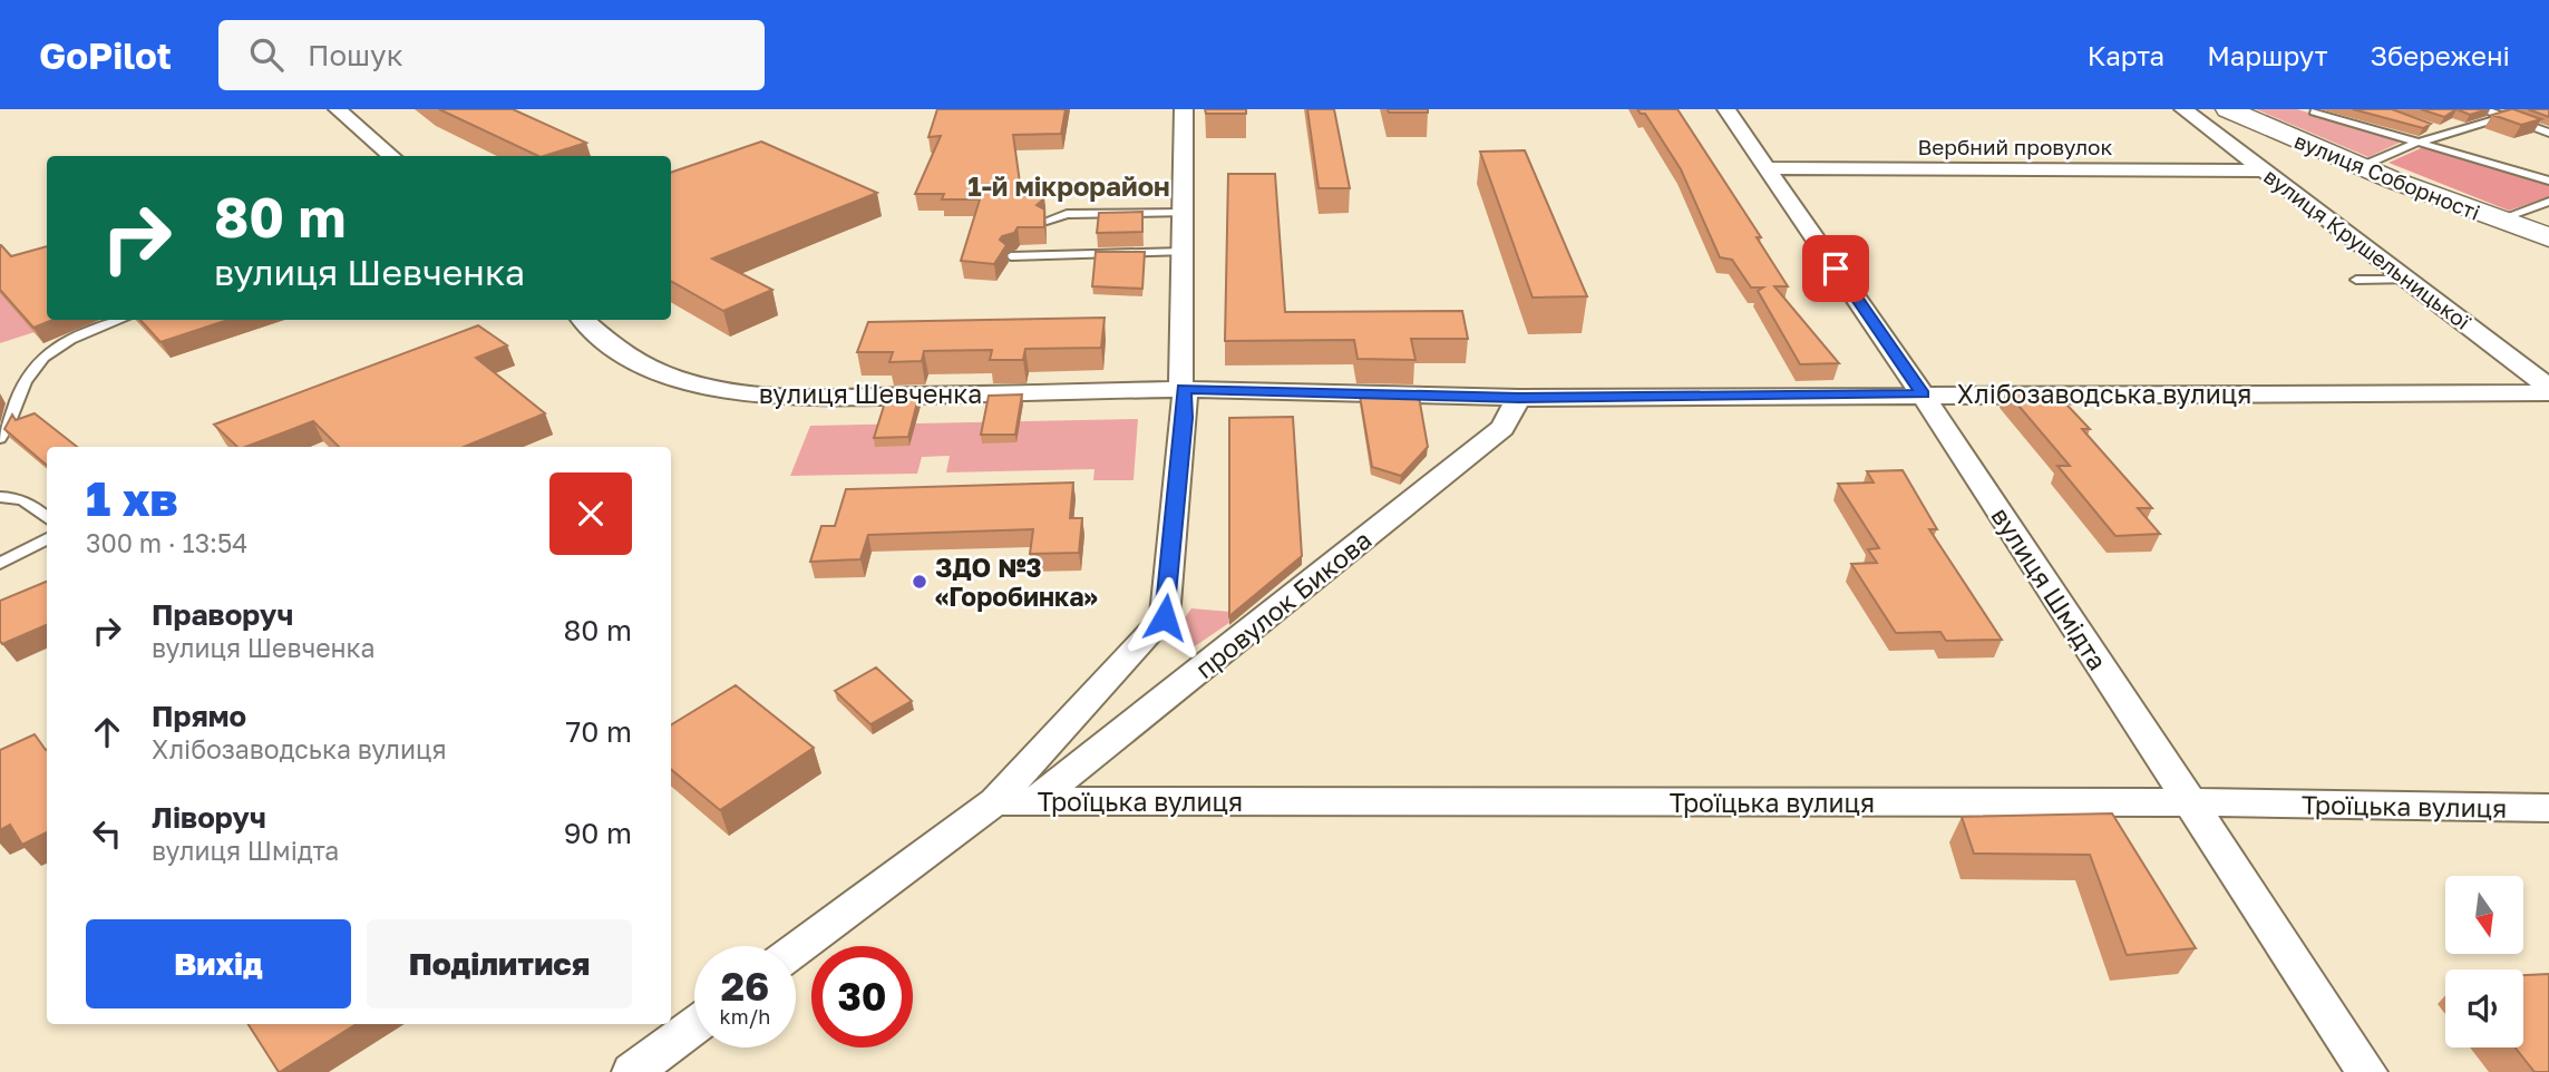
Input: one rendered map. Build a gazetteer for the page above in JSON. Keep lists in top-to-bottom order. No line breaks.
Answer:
{"streets":{"main road":["вулиця Соборності"],"street":["Вербний провулок","вулиця Крушельницької","вулиця Шевченка","Хлібозаводська вулиця","вулиця Шмідта","провулок Бикова","Троїцька вулиця"]},"crossings":[["Вербний провулок","вулиця Крушельницької"],["Вербний провулок","вулиця Шмідта"],["вулиця Крушельницької","Хлібозаводська вулиця"],["вулиця Шевченка","Хлібозаводська вулиця"],["вулиця Шевченка","провулок Бикова"],["Хлібозаводська вулиця","вулиця Шмідта"],["Хлібозаводська вулиця","провулок Бикова"],["вулиця Шмідта","Троїцька вулиця"],["провулок Бикова","Троїцька вулиця"]],"districts":["1-й мікрорайон"],"places":["ЗДО №3 «Горобинка»"],"north":"bottom","page":{"header":"GoPilot","search":"Пошук","nav":["Карта","Маршрут","Збережені"],"turn":["80 m","вулиця Шевченка"],"heading":["1 хв","300 m · 13:54"],"list":[{"name":"Праворуч","note":"вулиця Шевченка","value":"80 m"},{"name":"Прямо","note":"Хлібозаводська вулиця","value":"70 m"},{"name":"Ліворуч","note":"вулиця Шмідта","value":"90 m"}],"buttons":["Вихід","Поділитися"],"speed":"26 km/h","limit":"30"}}
